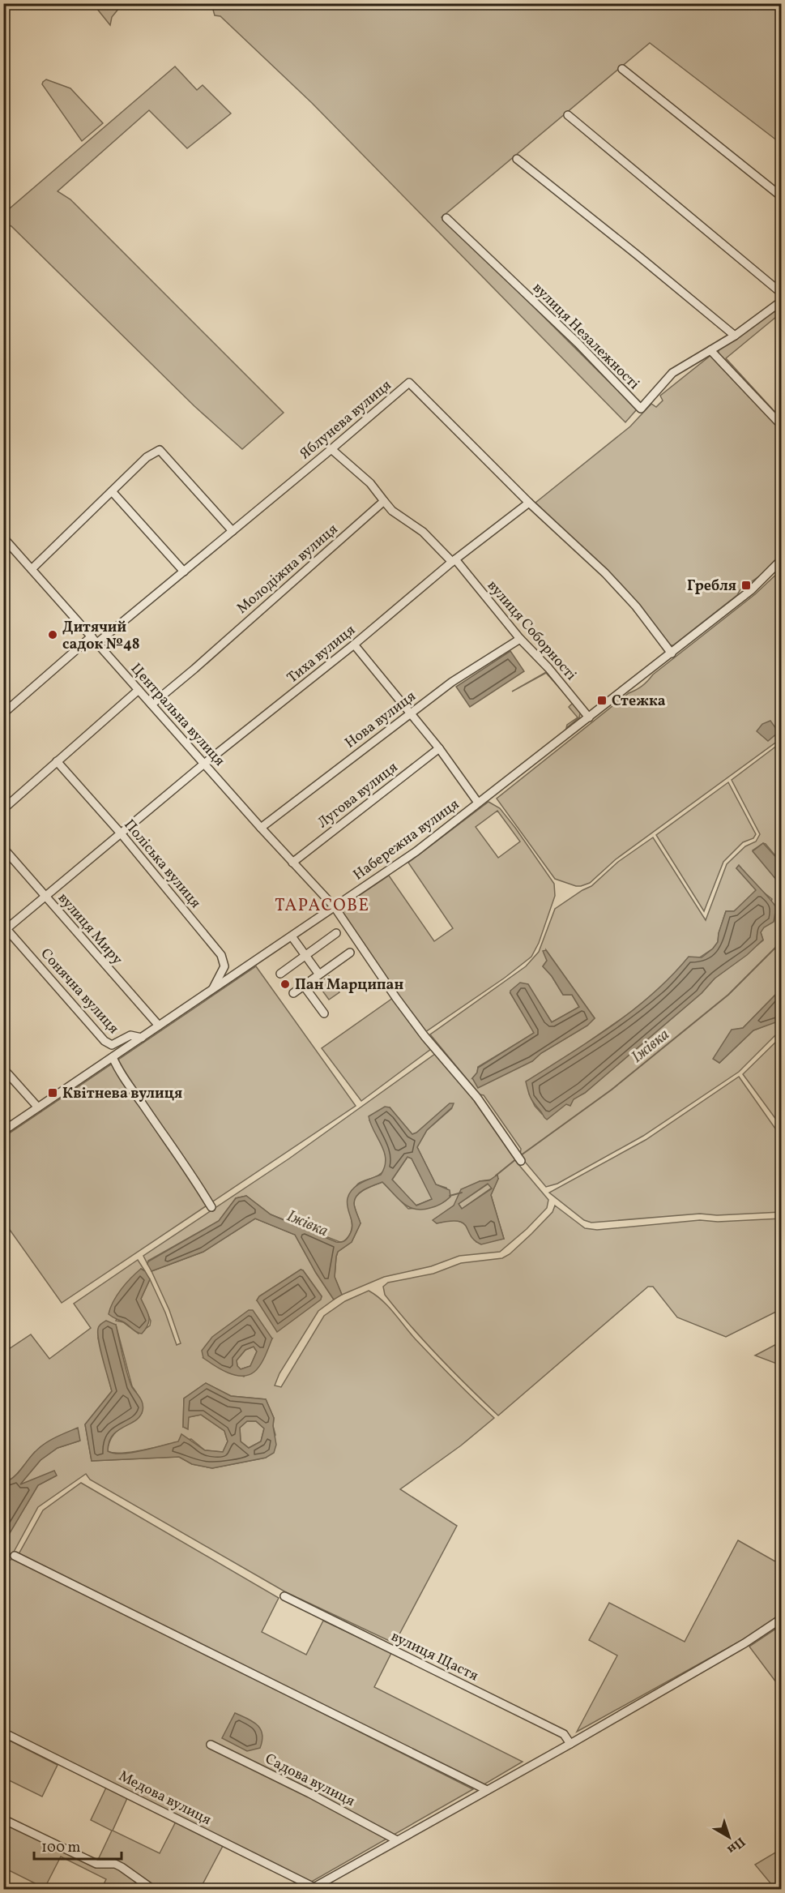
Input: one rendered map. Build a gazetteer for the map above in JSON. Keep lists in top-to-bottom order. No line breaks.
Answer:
{"streets":{"street":["вулиця Незалежності","Яблунева вулиця","Молодіжна вулиця","вулиця Соборності","Тиха вулиця","Центральна вулиця","Нова вулиця","Лугова вулиця","Набережна вулиця","Поліська вулиця","вулиця Миру","Сонячна вулиця","вулиця Щастя","Садова вулиця","Медова вулиця"]},"crossings":[["Яблунева вулиця","Тиха вулиця"],["Яблунева вулиця","Центральна вулиця"],["Яблунева вулиця","Набережна вулиця"],["Молодіжна вулиця","Центральна вулиця"],["вулиця Соборності","Тиха вулиця"],["вулиця Соборності","Нова вулиця"],["вулиця Соборності","Набережна вулиця"],["Тиха вулиця","Центральна вулиця"],["Тиха вулиця","Поліська вулиця"],["Тиха вулиця","вулиця Миру"],["Тиха вулиця","Сонячна вулиця"],["Центральна вулиця","Нова вулиця"],["Центральна вулиця","Лугова вулиця"],["Центральна вулиця","Набережна вулиця"],["Набережна вулиця","Поліська вулиця"],["Набережна вулиця","вулиця Миру"],["Набережна вулиця","Сонячна вулиця"]],"districts":["ТАРАСОВЕ"],"water":["Іжівка"],"places":{"transit":["Гребля","Стежка","Квітнева вулиця"],"other":["Дитячий садок №48","Пан Марципан"]},"scale_bar":"100 m","north":"bottom right"}
